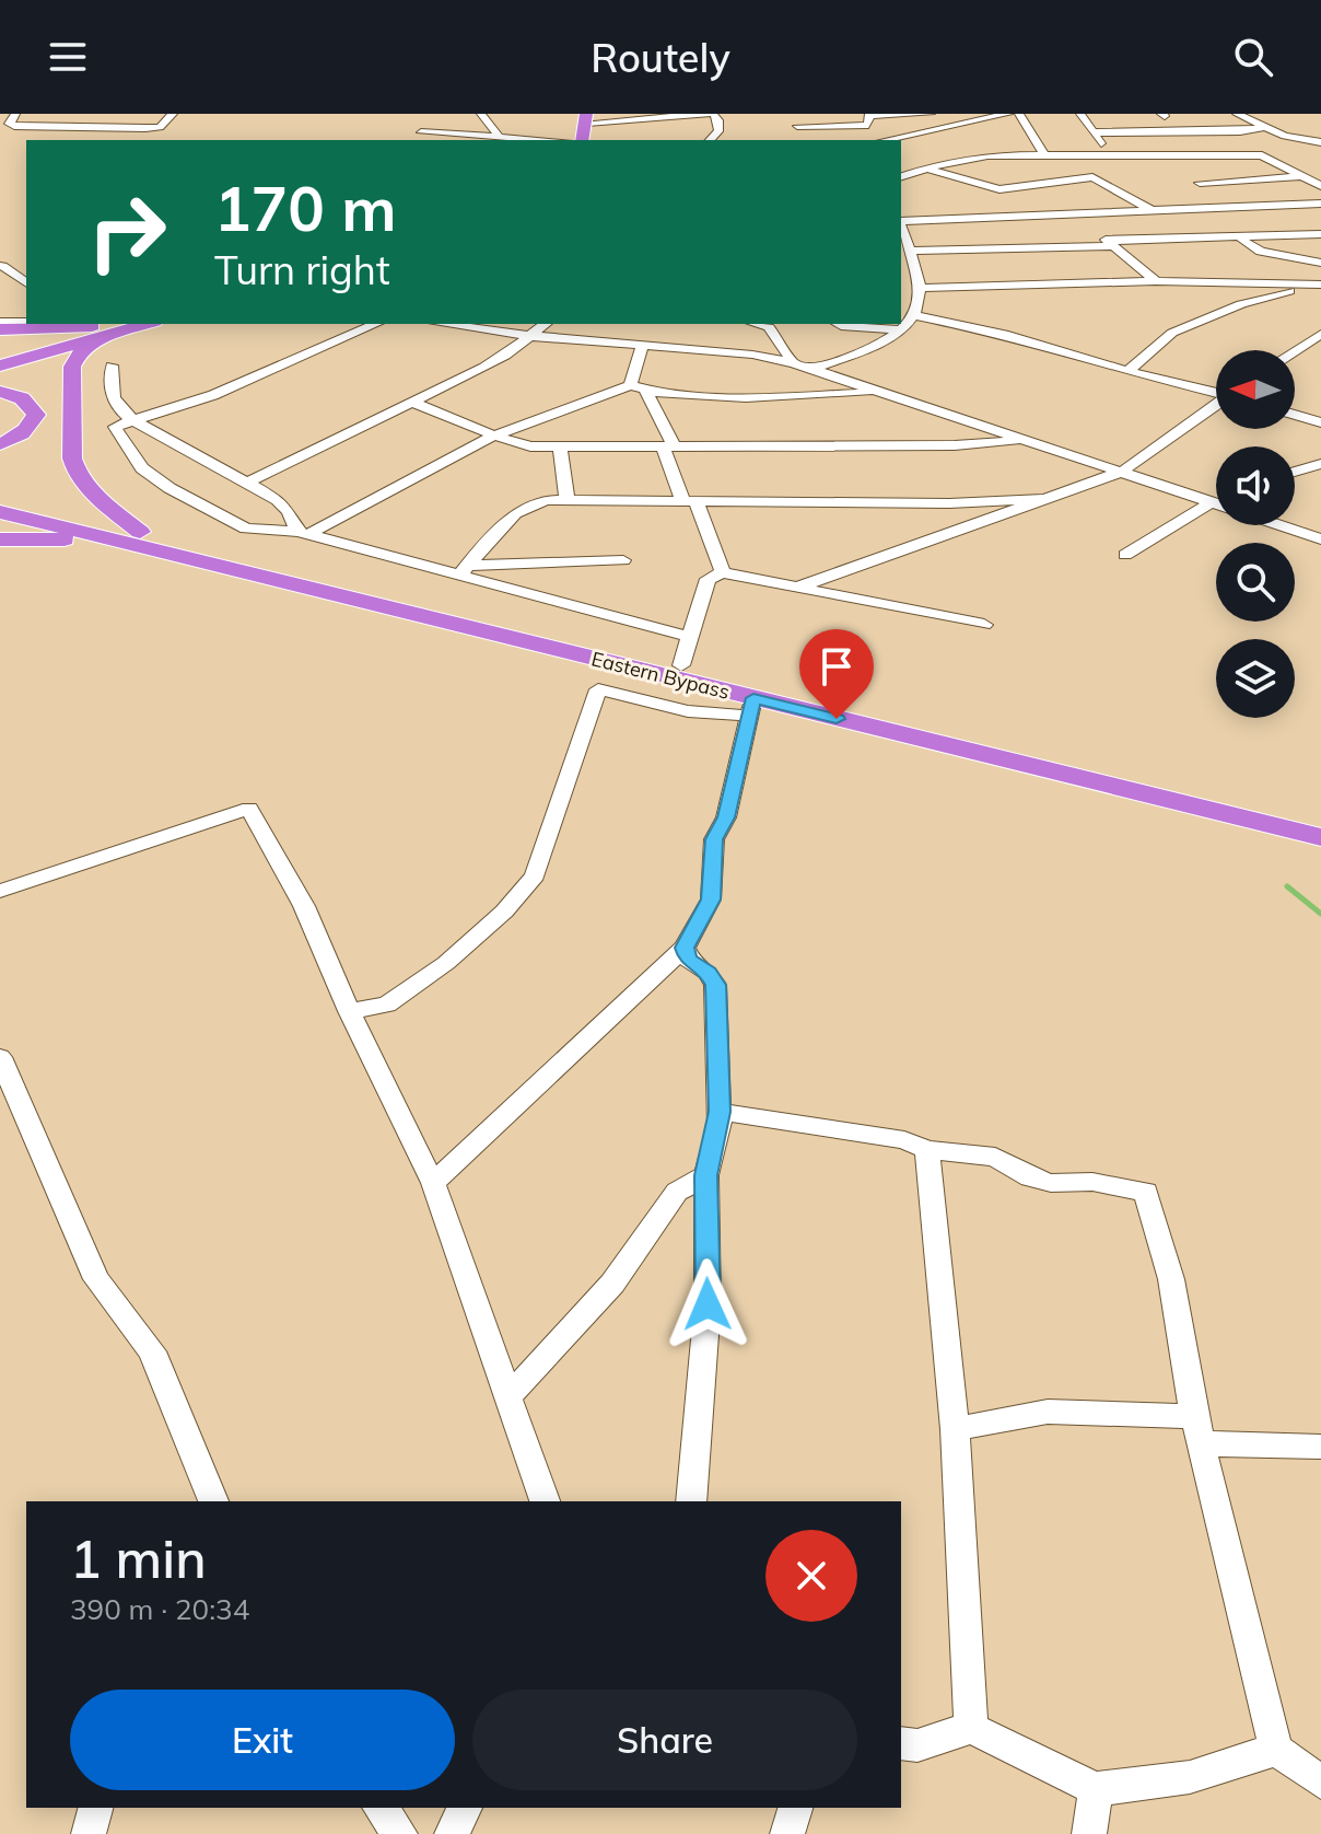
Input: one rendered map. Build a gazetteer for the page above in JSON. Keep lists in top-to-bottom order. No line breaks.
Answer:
{"streets":{"highway":["Eastern Bypass"]},"north":"left","page":{"header":"Routely","turn":["170 m","Turn right"],"heading":["1 min","390 m · 20:34"],"buttons":["Exit","Share"]}}
